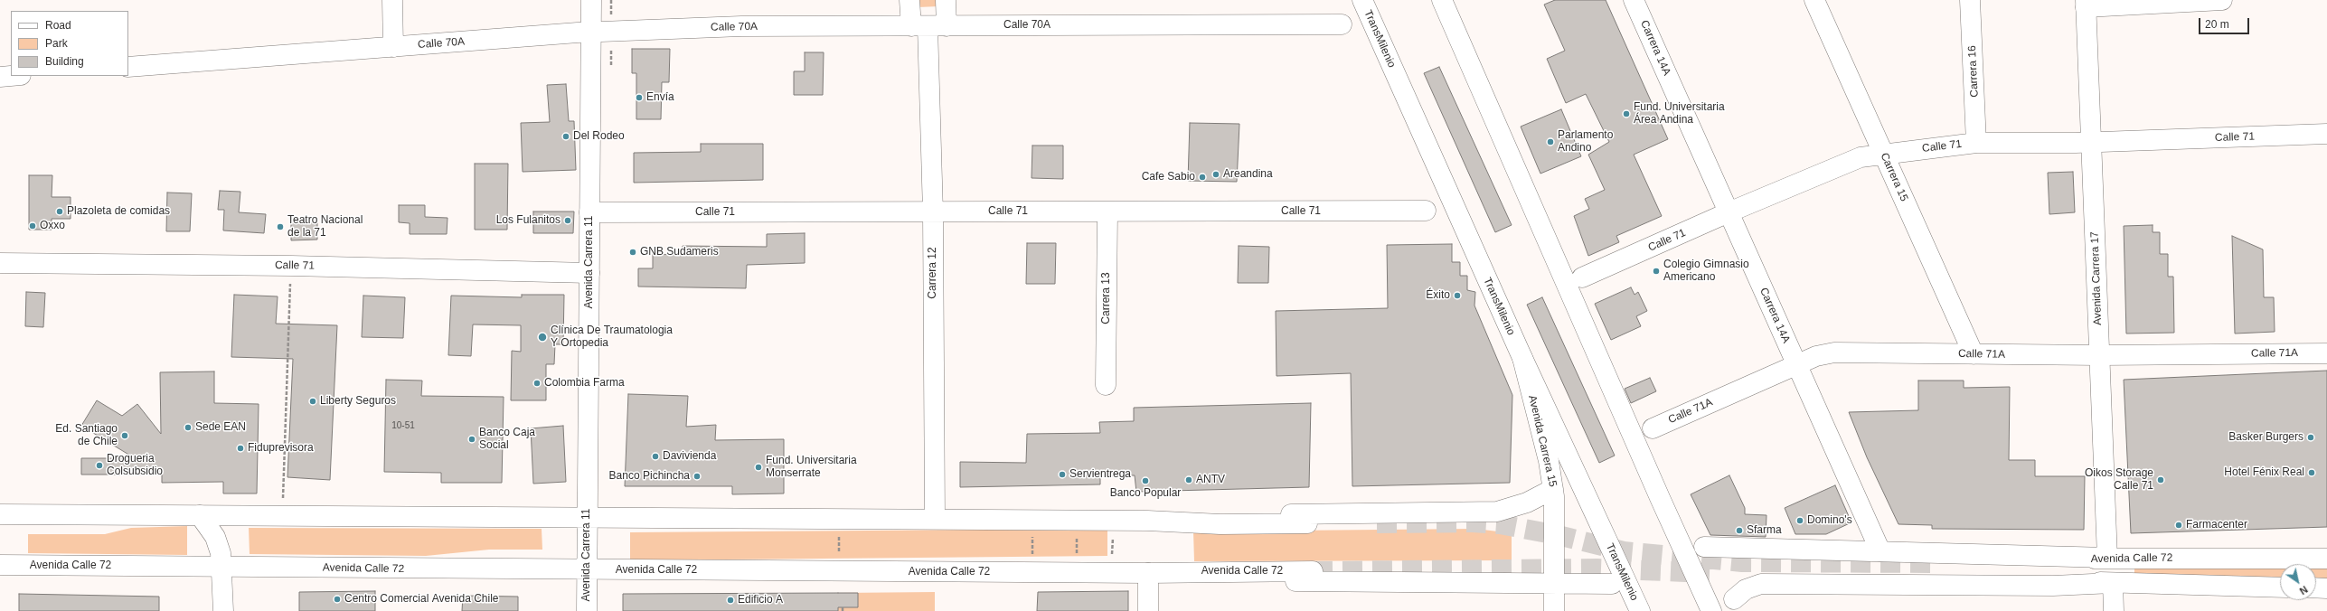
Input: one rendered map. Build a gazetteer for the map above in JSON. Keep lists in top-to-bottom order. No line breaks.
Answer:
{"streets":{"main road":["Calle 70A","TransMilenio","Carrera 14A","Carrera 16","Calle 71","Carrera 15","Avenida Carrera 11","Carrera 12","Avenida Carrera 17","Carrera 13","Calle 71A","Avenida Carrera 15","Avenida Calle 72"]},"crossings":[["Calle 70A","Avenida Carrera 11"],["Calle 70A","Carrera 12"],["TransMilenio","Avenida Carrera 15"],["Carrera 14A","Calle 71"],["Carrera 14A","Calle 71A"],["Carrera 16","Calle 71"],["Calle 71","Carrera 15"],["Calle 71","Avenida Carrera 11"],["Calle 71","Carrera 12"],["Calle 71","Avenida Carrera 17"],["Calle 71","Carrera 13"],["Carrera 15","Calle 71A"],["Avenida Carrera 11","Avenida Calle 72"],["Avenida Carrera 17","Calle 71A"],["Avenida Carrera 17","Avenida Calle 72"]],"places":["Envía","Fund. Universitaria Área Andina","Del Rodeo","Parlamento Andino","Areandina","Cafe Sabio","Plazoleta de comidas","Los Fulanitos","Oxxo","Teatro Nacional de la 71","GNB Sudameris","Colegio Gimnasio Americano","Éxito","Clínica De Traumatologia Y Ortopedia","Colombia Farma","Liberty Seguros","Sede EAN","Ed. Santiago de Chile","Basker Burgers","Banco Caja Social","Fiduprevisora","Davivienda","Drogueria Colsubsidio","Fund. Universitaria Monserrate","Hotel Fénix Real","Servientrega","Banco Pichincha","ANTV","Oikos Storage Calle 71","Banco Popular","Domino's","Farmacenter","Sfarma","Centro Comercial Avenida Chile","Edificio A"],"house_numbers":["10-51"],"legend":["Road","Park","Building"],"scale_bar":"20 m","north":"bottom right"}
